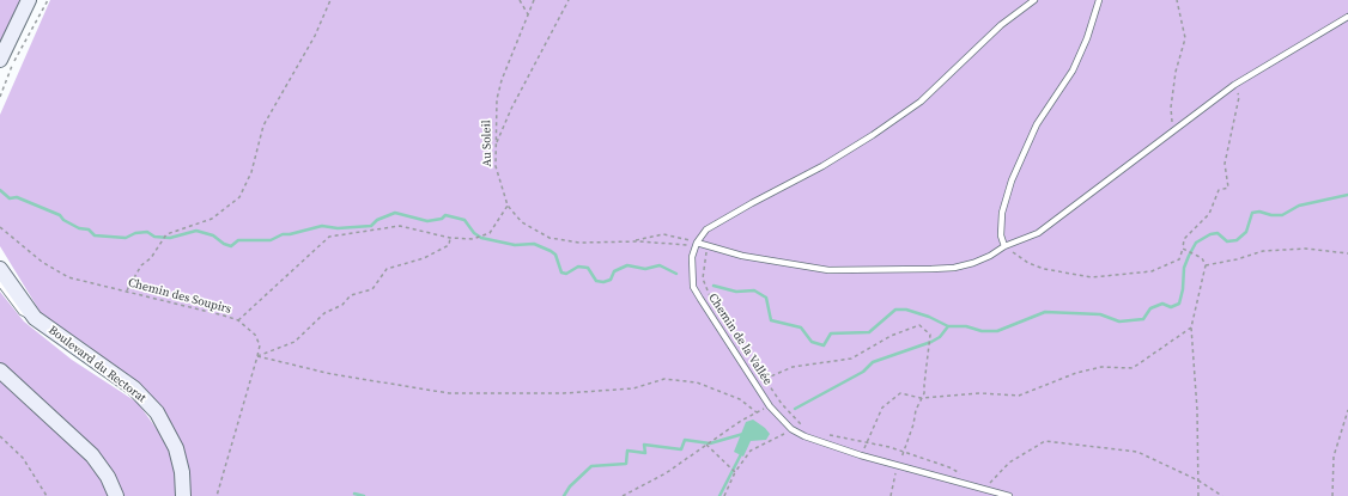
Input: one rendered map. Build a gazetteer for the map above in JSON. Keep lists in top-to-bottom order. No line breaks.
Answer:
{"streets":{"main road":["Boulevard du Rectorat"],"lane":["Chemin de la Vallée"],"path":["Au Soleil","Chemin des Soupirs"]},"crossings":[["Au Soleil","Chemin de la Vallée"]]}
